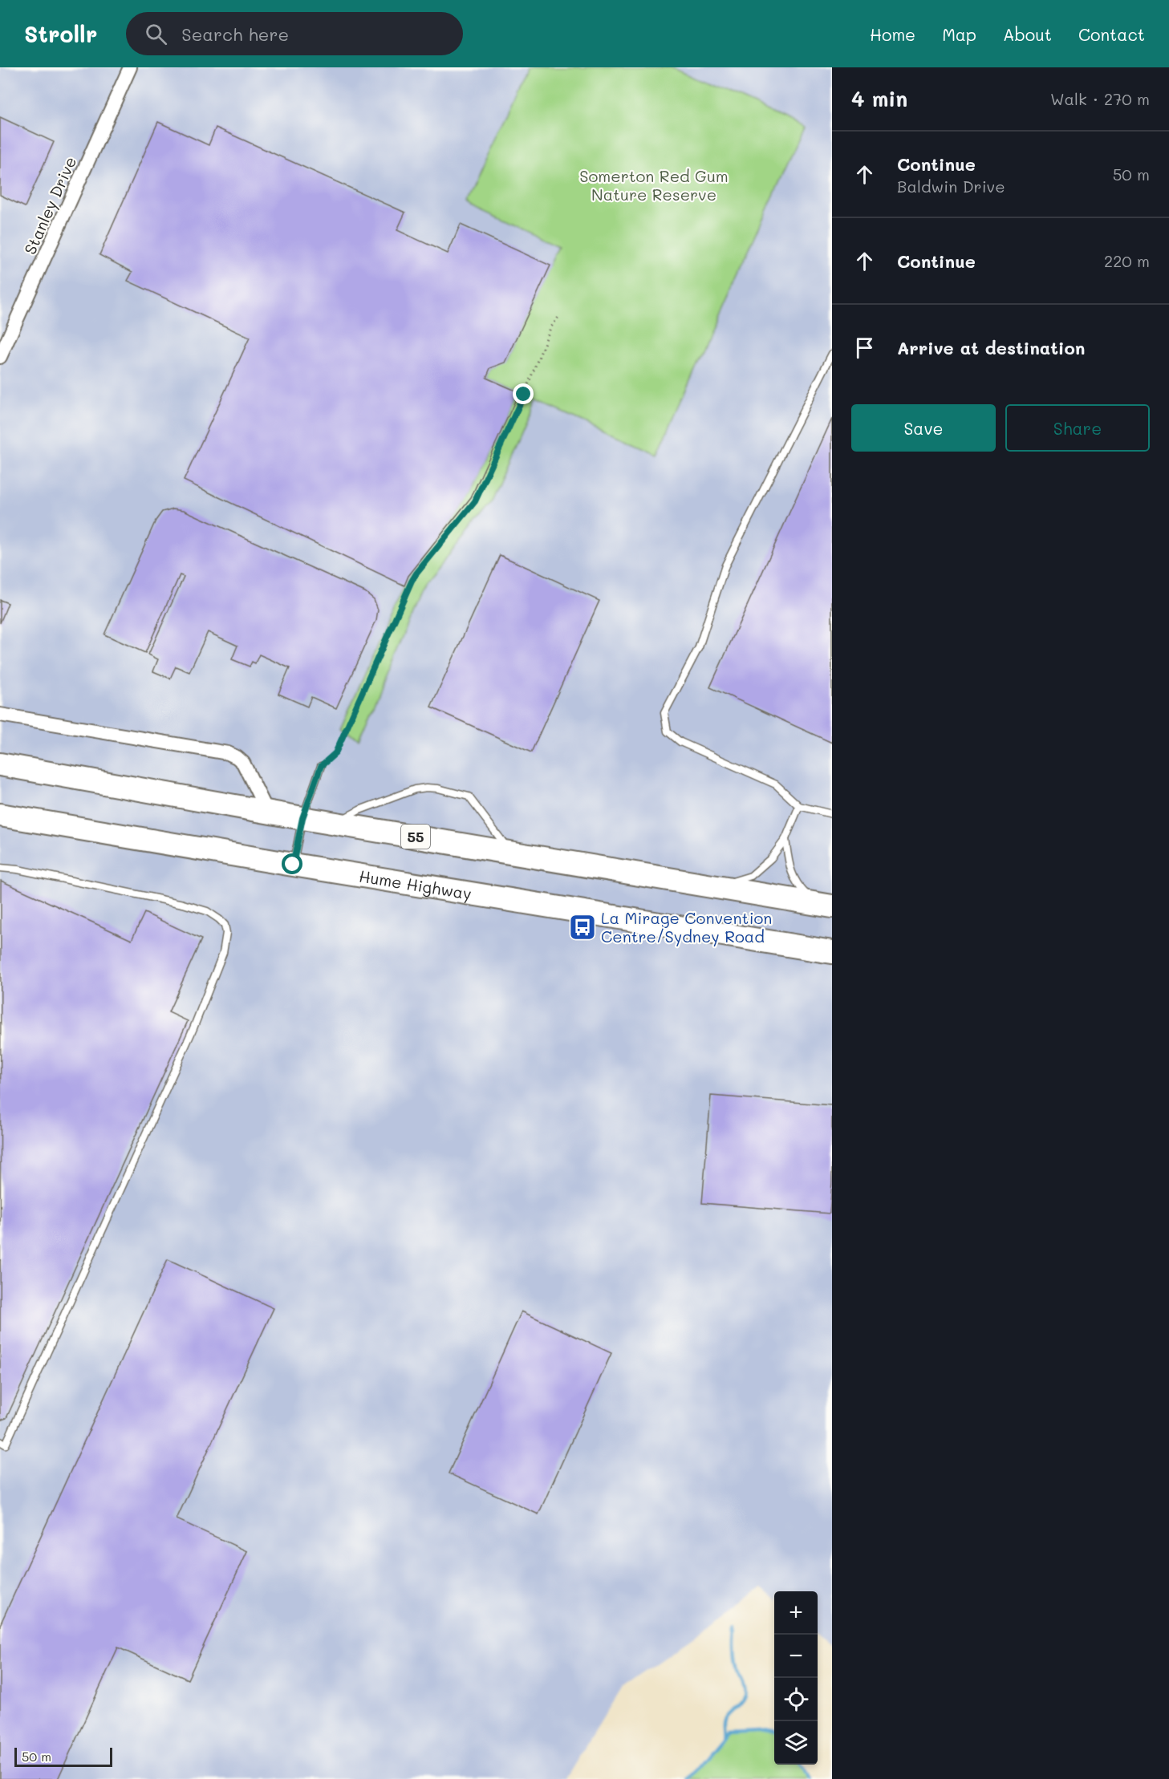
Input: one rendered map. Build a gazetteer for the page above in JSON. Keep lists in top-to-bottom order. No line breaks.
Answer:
{"streets":{"highway":["55","Hume Highway"],"street":["Stanley Drive"]},"parks":["Somerton Red Gum Nature Reserve"],"places":{"bus stop":["La Mirage Convention Centre/Sydney Road"]},"scale_bar":"50 m","page":{"header":"Strollr","search":"Search here","nav":["Home","Map","About","Contact"],"heading":["4 min","Walk · 270 m"],"list":[["Continue","Baldwin Drive","50 m"],["Continue","220 m"],"Arrive at destination"],"buttons":["Save","Share"],"map_buttons":["+","−"],"scale":"50 m"}}
